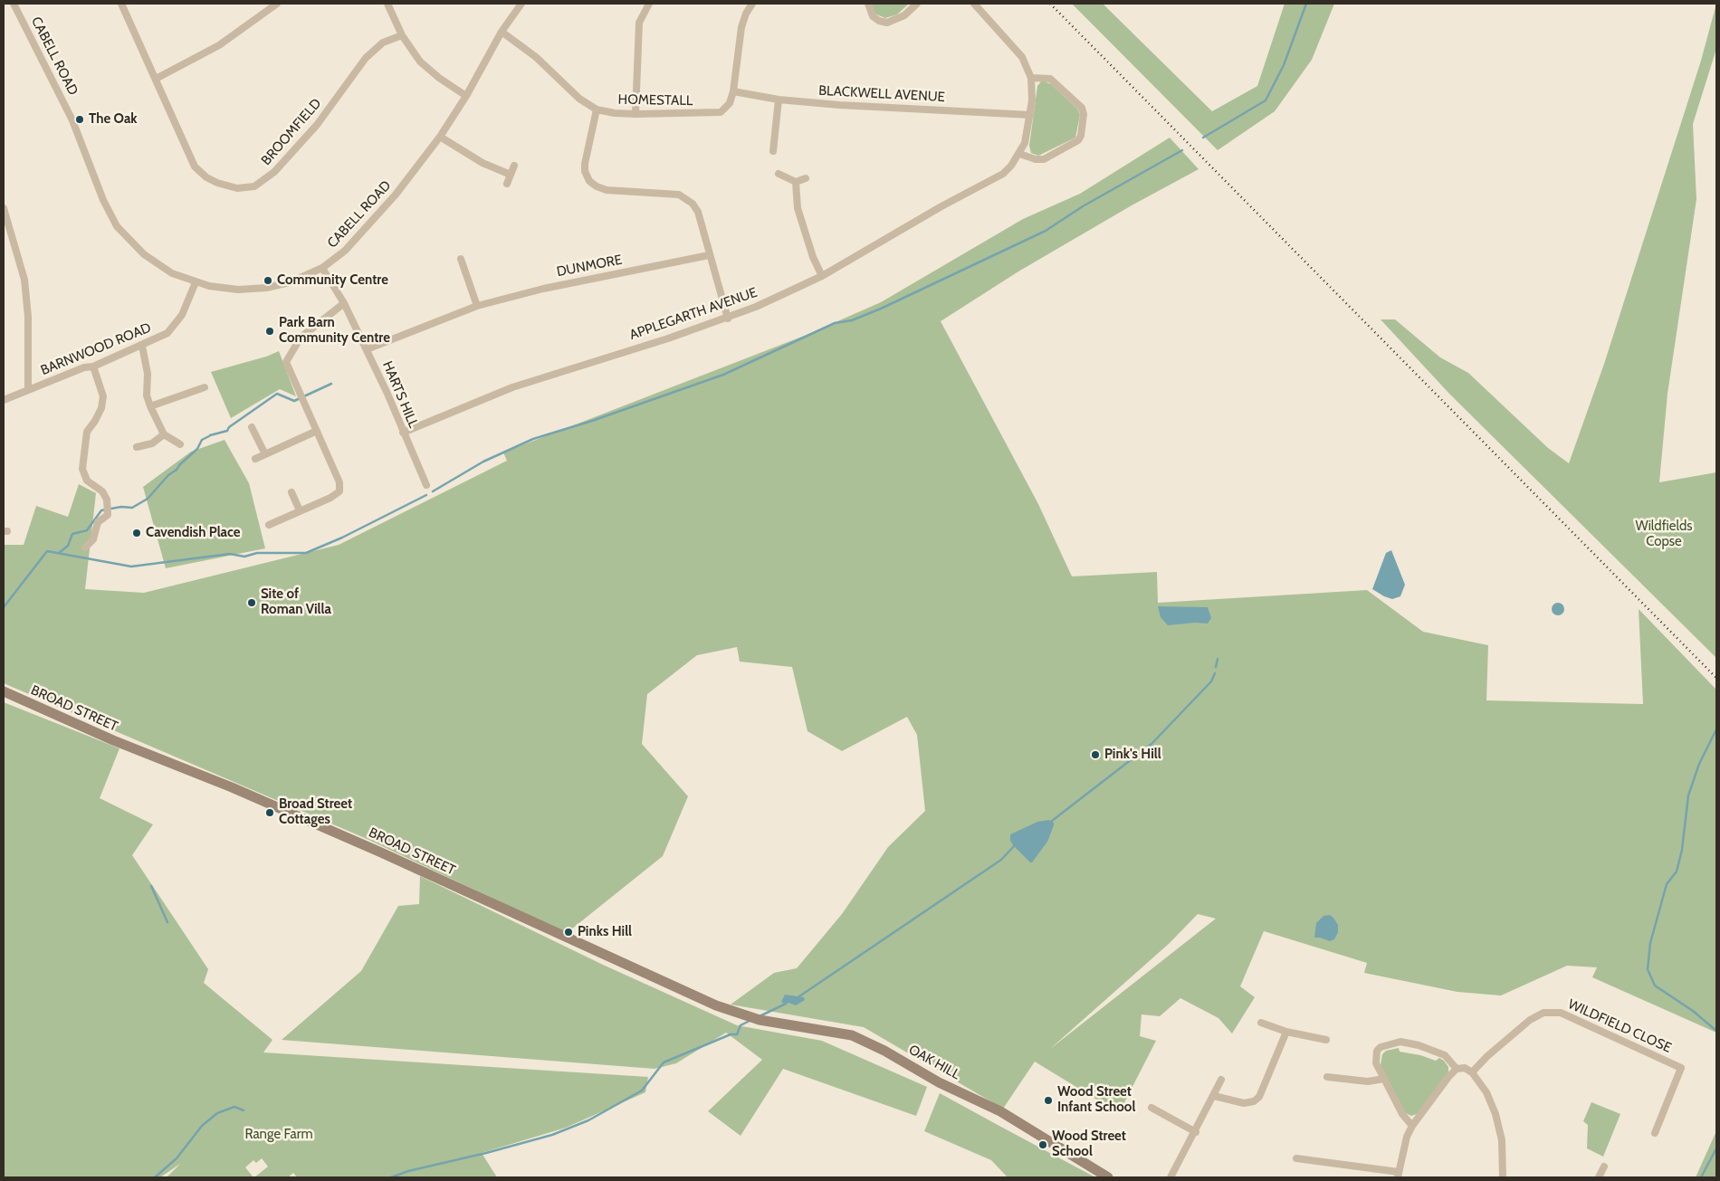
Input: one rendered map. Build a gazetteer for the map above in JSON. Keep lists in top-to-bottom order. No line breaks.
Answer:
{"streets":{"street":["CABELL ROAD","BLACKWELL AVENUE","HOMESTALL","BROOMFIELD","DUNMORE","APPLEGARTH AVENUE","BARNWOOD ROAD","HARTS HILL","BROAD STREET","WILDFIELD CLOSE","OAK HILL"]},"crossings":[["CABELL ROAD","HOMESTALL"],["CABELL ROAD","BARNWOOD ROAD"],["CABELL ROAD","HARTS HILL"],["BLACKWELL AVENUE","HOMESTALL"],["BLACKWELL AVENUE","APPLEGARTH AVENUE"],["DUNMORE","HARTS HILL"],["APPLEGARTH AVENUE","HARTS HILL"],["BROAD STREET","OAK HILL"]],"parks":["Wildfields Copse","Range Farm"],"places":["The Oak","Community Centre","Park Barn Community Centre","Cavendish Place","Site of Roman Villa","Pink's Hill","Broad Street Cottages","Pinks Hill","Wood Street Infant School","Wood Street School"]}
